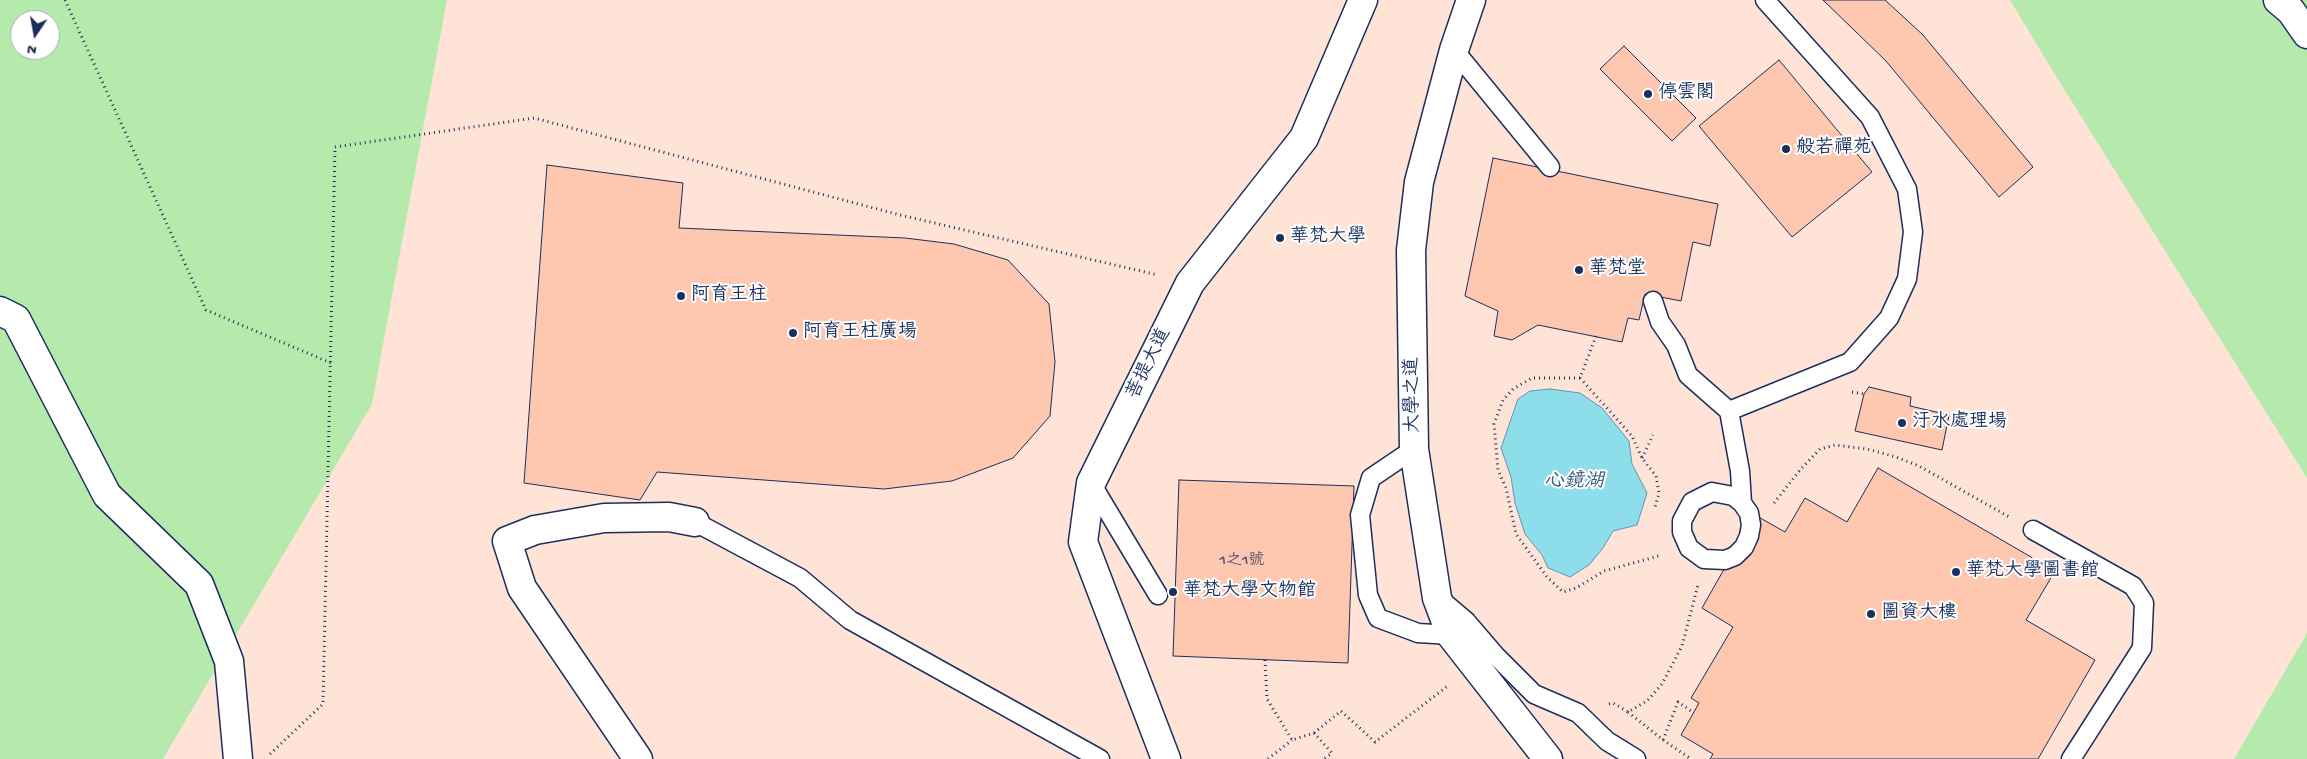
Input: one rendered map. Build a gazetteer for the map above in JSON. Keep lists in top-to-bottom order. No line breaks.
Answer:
{"streets":{"street":["菩提大道","大學之道"]},"water":["心鏡湖"],"places":["停雲閣","般若禪苑","華梵大學","華梵堂","阿育王柱","阿育王柱廣場","汙水處理場","華梵大學圖書館","華梵大學文物館","圖資大樓"],"house_numbers":["1之1號"],"north":"bottom"}
